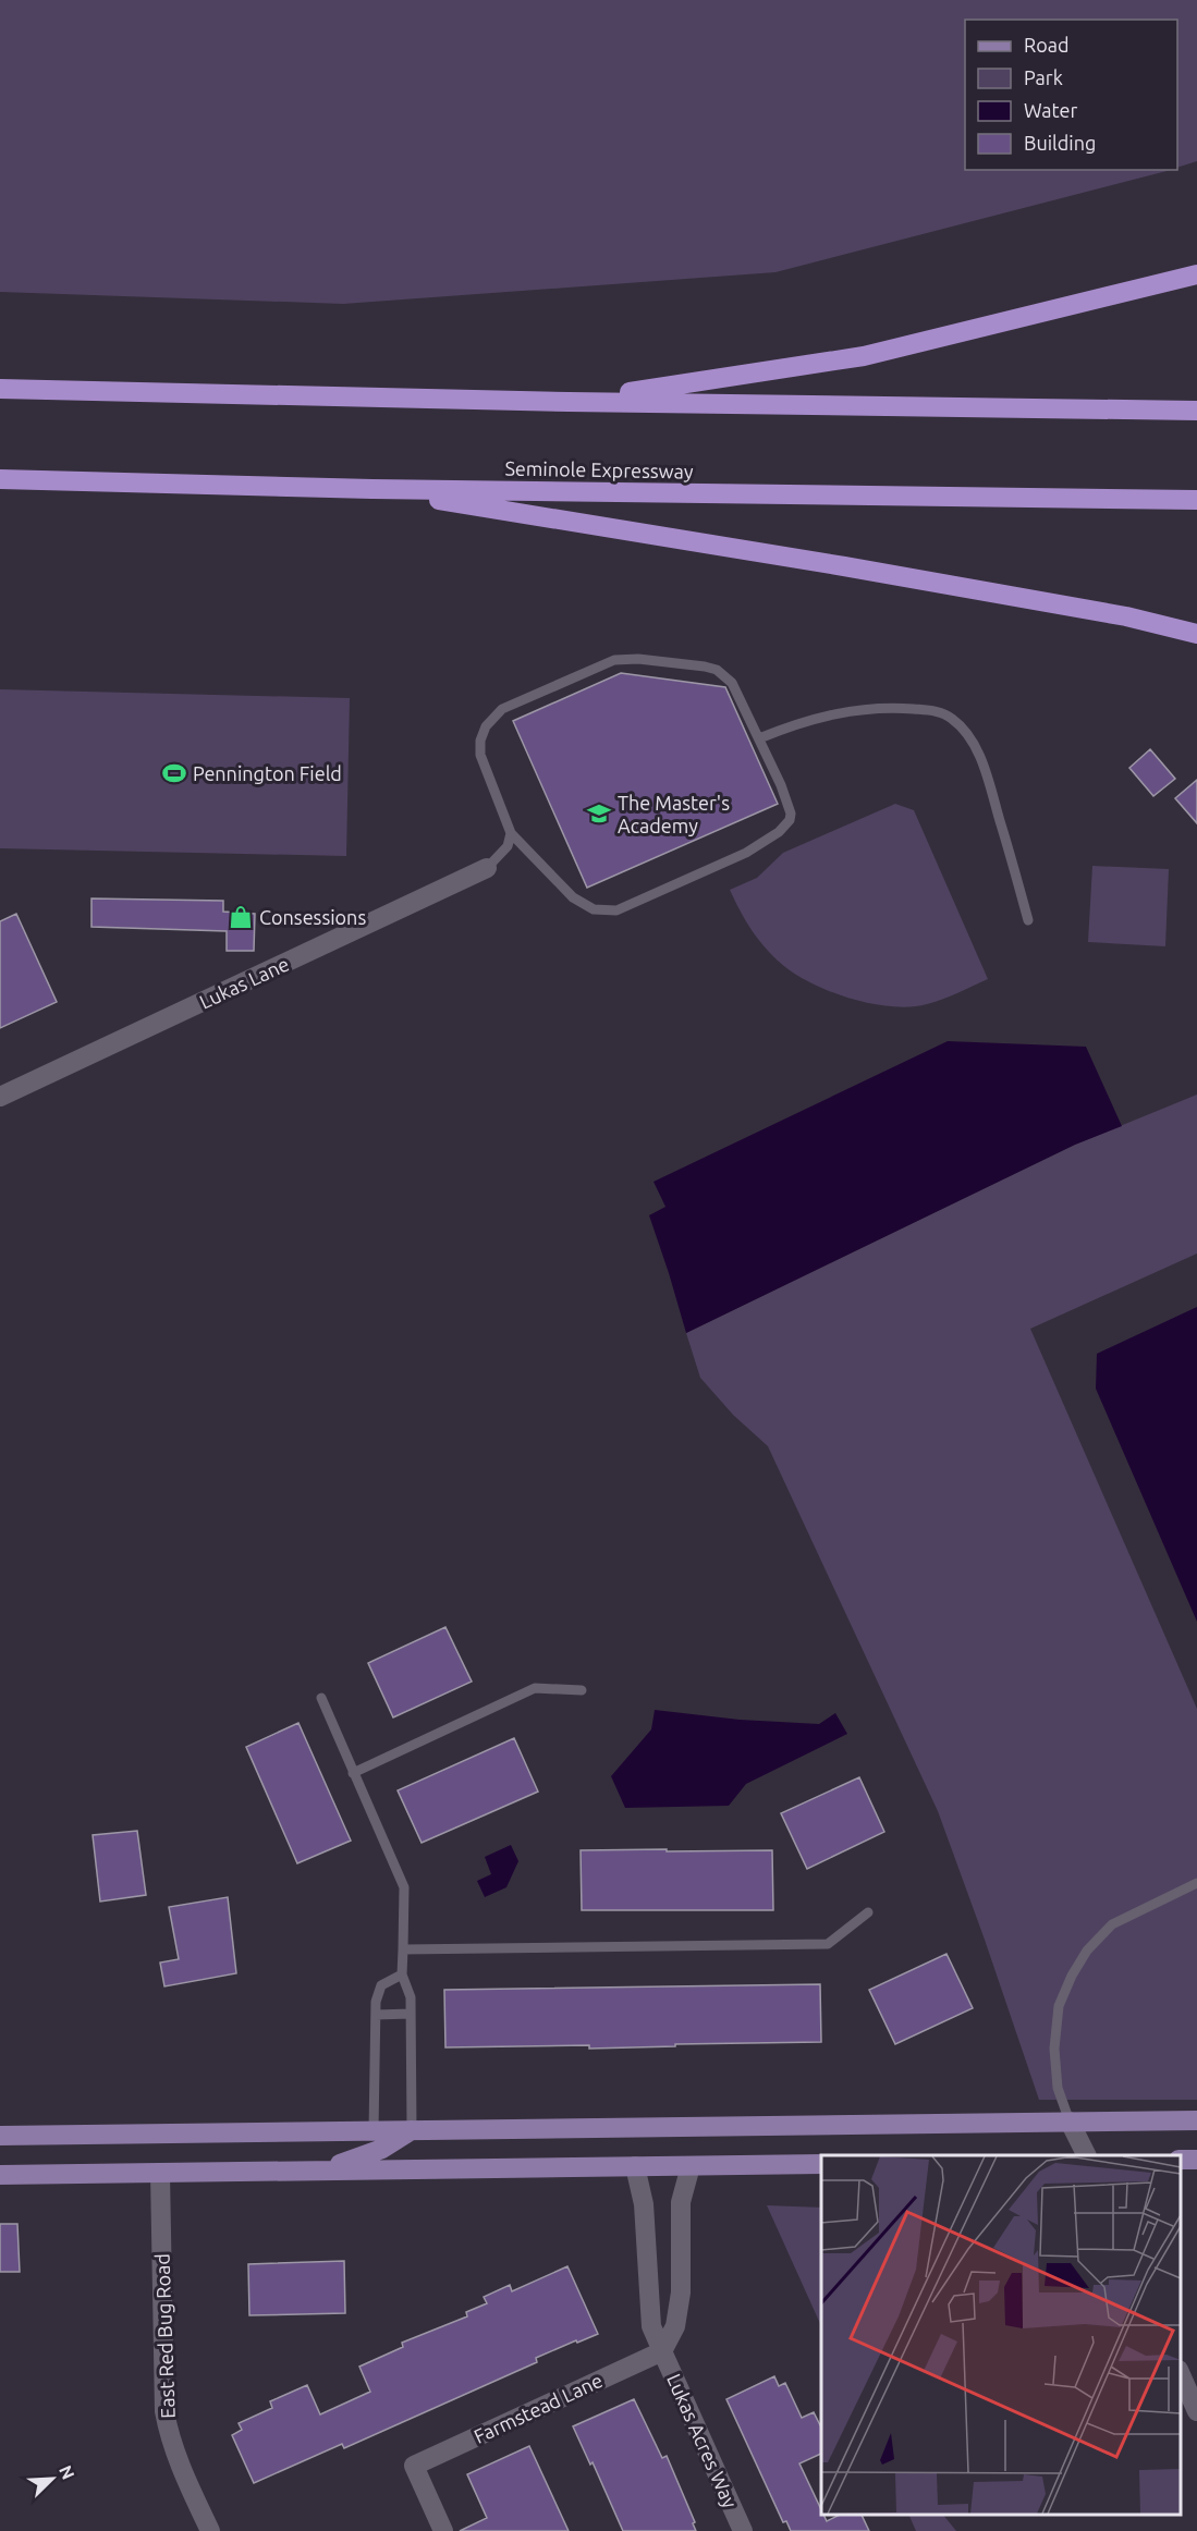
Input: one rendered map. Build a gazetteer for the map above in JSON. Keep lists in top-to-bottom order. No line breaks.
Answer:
{"streets":{"highway":["Seminole Expressway"],"street":["Lukas Lane","East Red Bug Road","Farmstead Lane","Lukas Acres Way"]},"crossings":[["Farmstead Lane","Lukas Acres Way"]],"places":{"sports":["Pennington Field"],"school or university":["The Master's Academy"],"shop":["Consessions"]},"legend":["Road","Park","Water","Building"],"north":"top right"}
